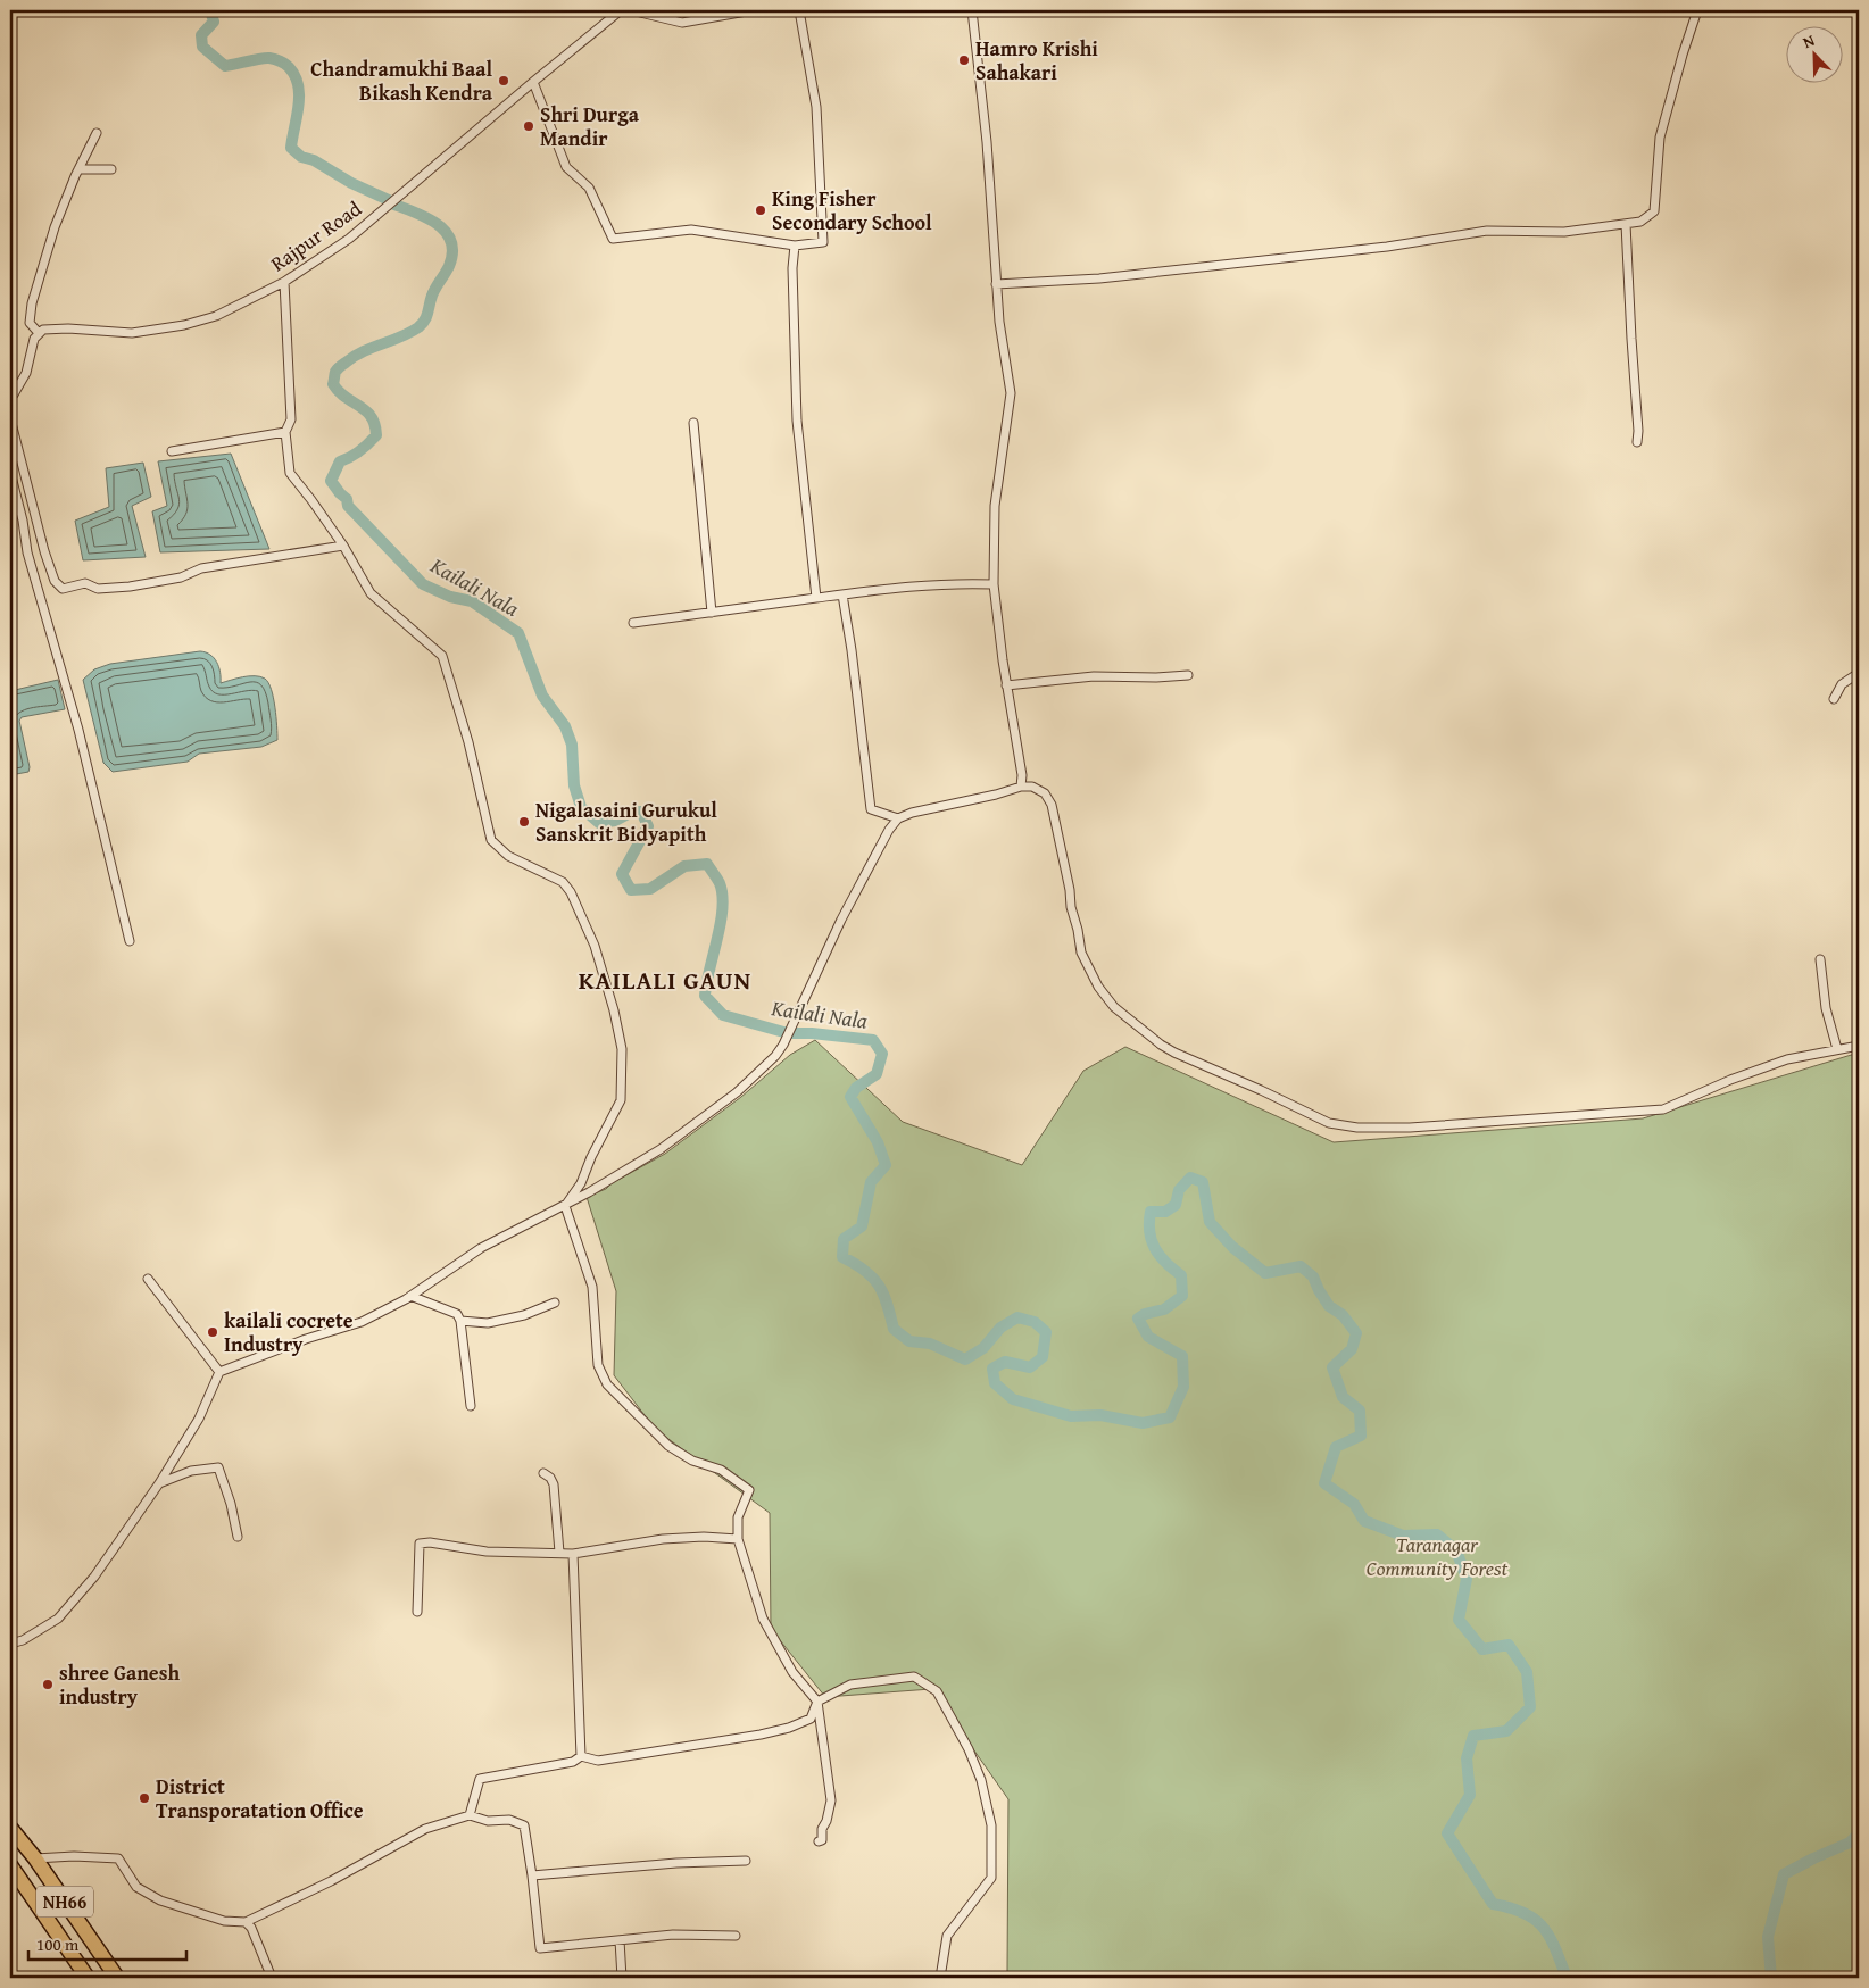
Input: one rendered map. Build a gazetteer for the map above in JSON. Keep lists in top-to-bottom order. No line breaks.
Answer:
{"streets":{"highway":["NH66"],"street":["Rajpur Road"]},"districts":["KAILALI GAUN"],"water":["Kailali Nala"],"parks":["Taranagar Community Forest"],"places":["Hamro Krishi Sahakari","Chandramukhi Baal Bikash Kendra","Shri Durga Mandir","King Fisher Secondary School","Nigalasaini Gurukul Sanskrit Bidyapith","kailali cocrete Industry","shree Ganesh industry","District Transporatation Office"],"scale_bar":"100 m","north":"top left"}
